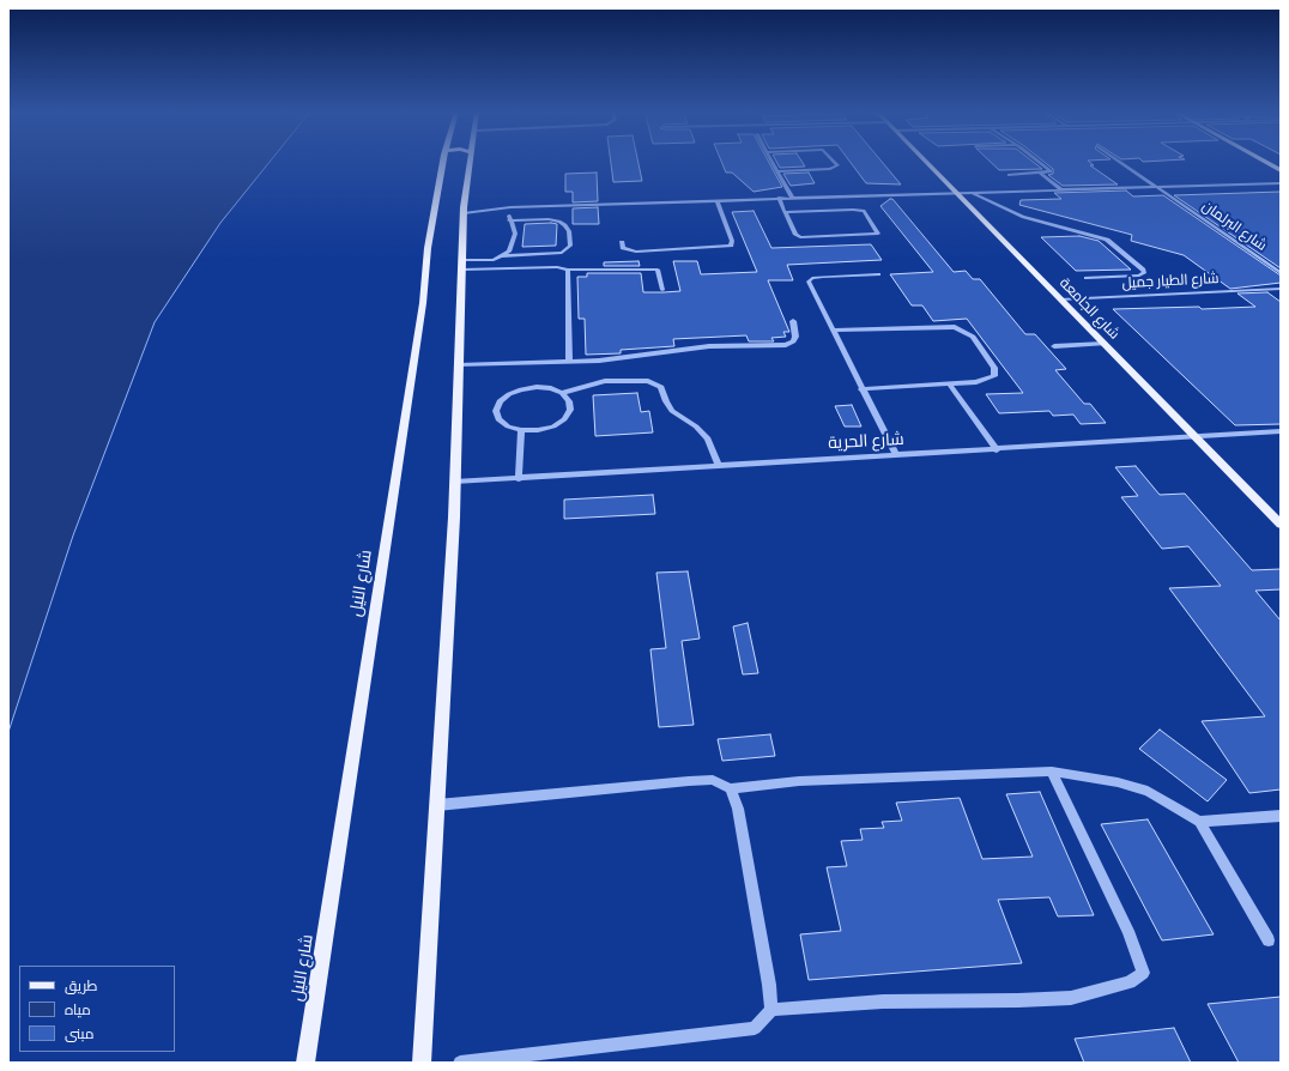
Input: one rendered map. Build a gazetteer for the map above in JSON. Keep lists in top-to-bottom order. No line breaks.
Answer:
{"streets":{"main road":["شارع الجامعة","شارع النيل"],"street":["شارع البرلمان","شارع الطيار جميل","شارع الحرية"]},"crossings":[["شارع الطيار جميل","شارع الجامعة"],["شارع الجامعة","شارع الحرية"]],"legend":["طريق","مياه","مبنى"]}
